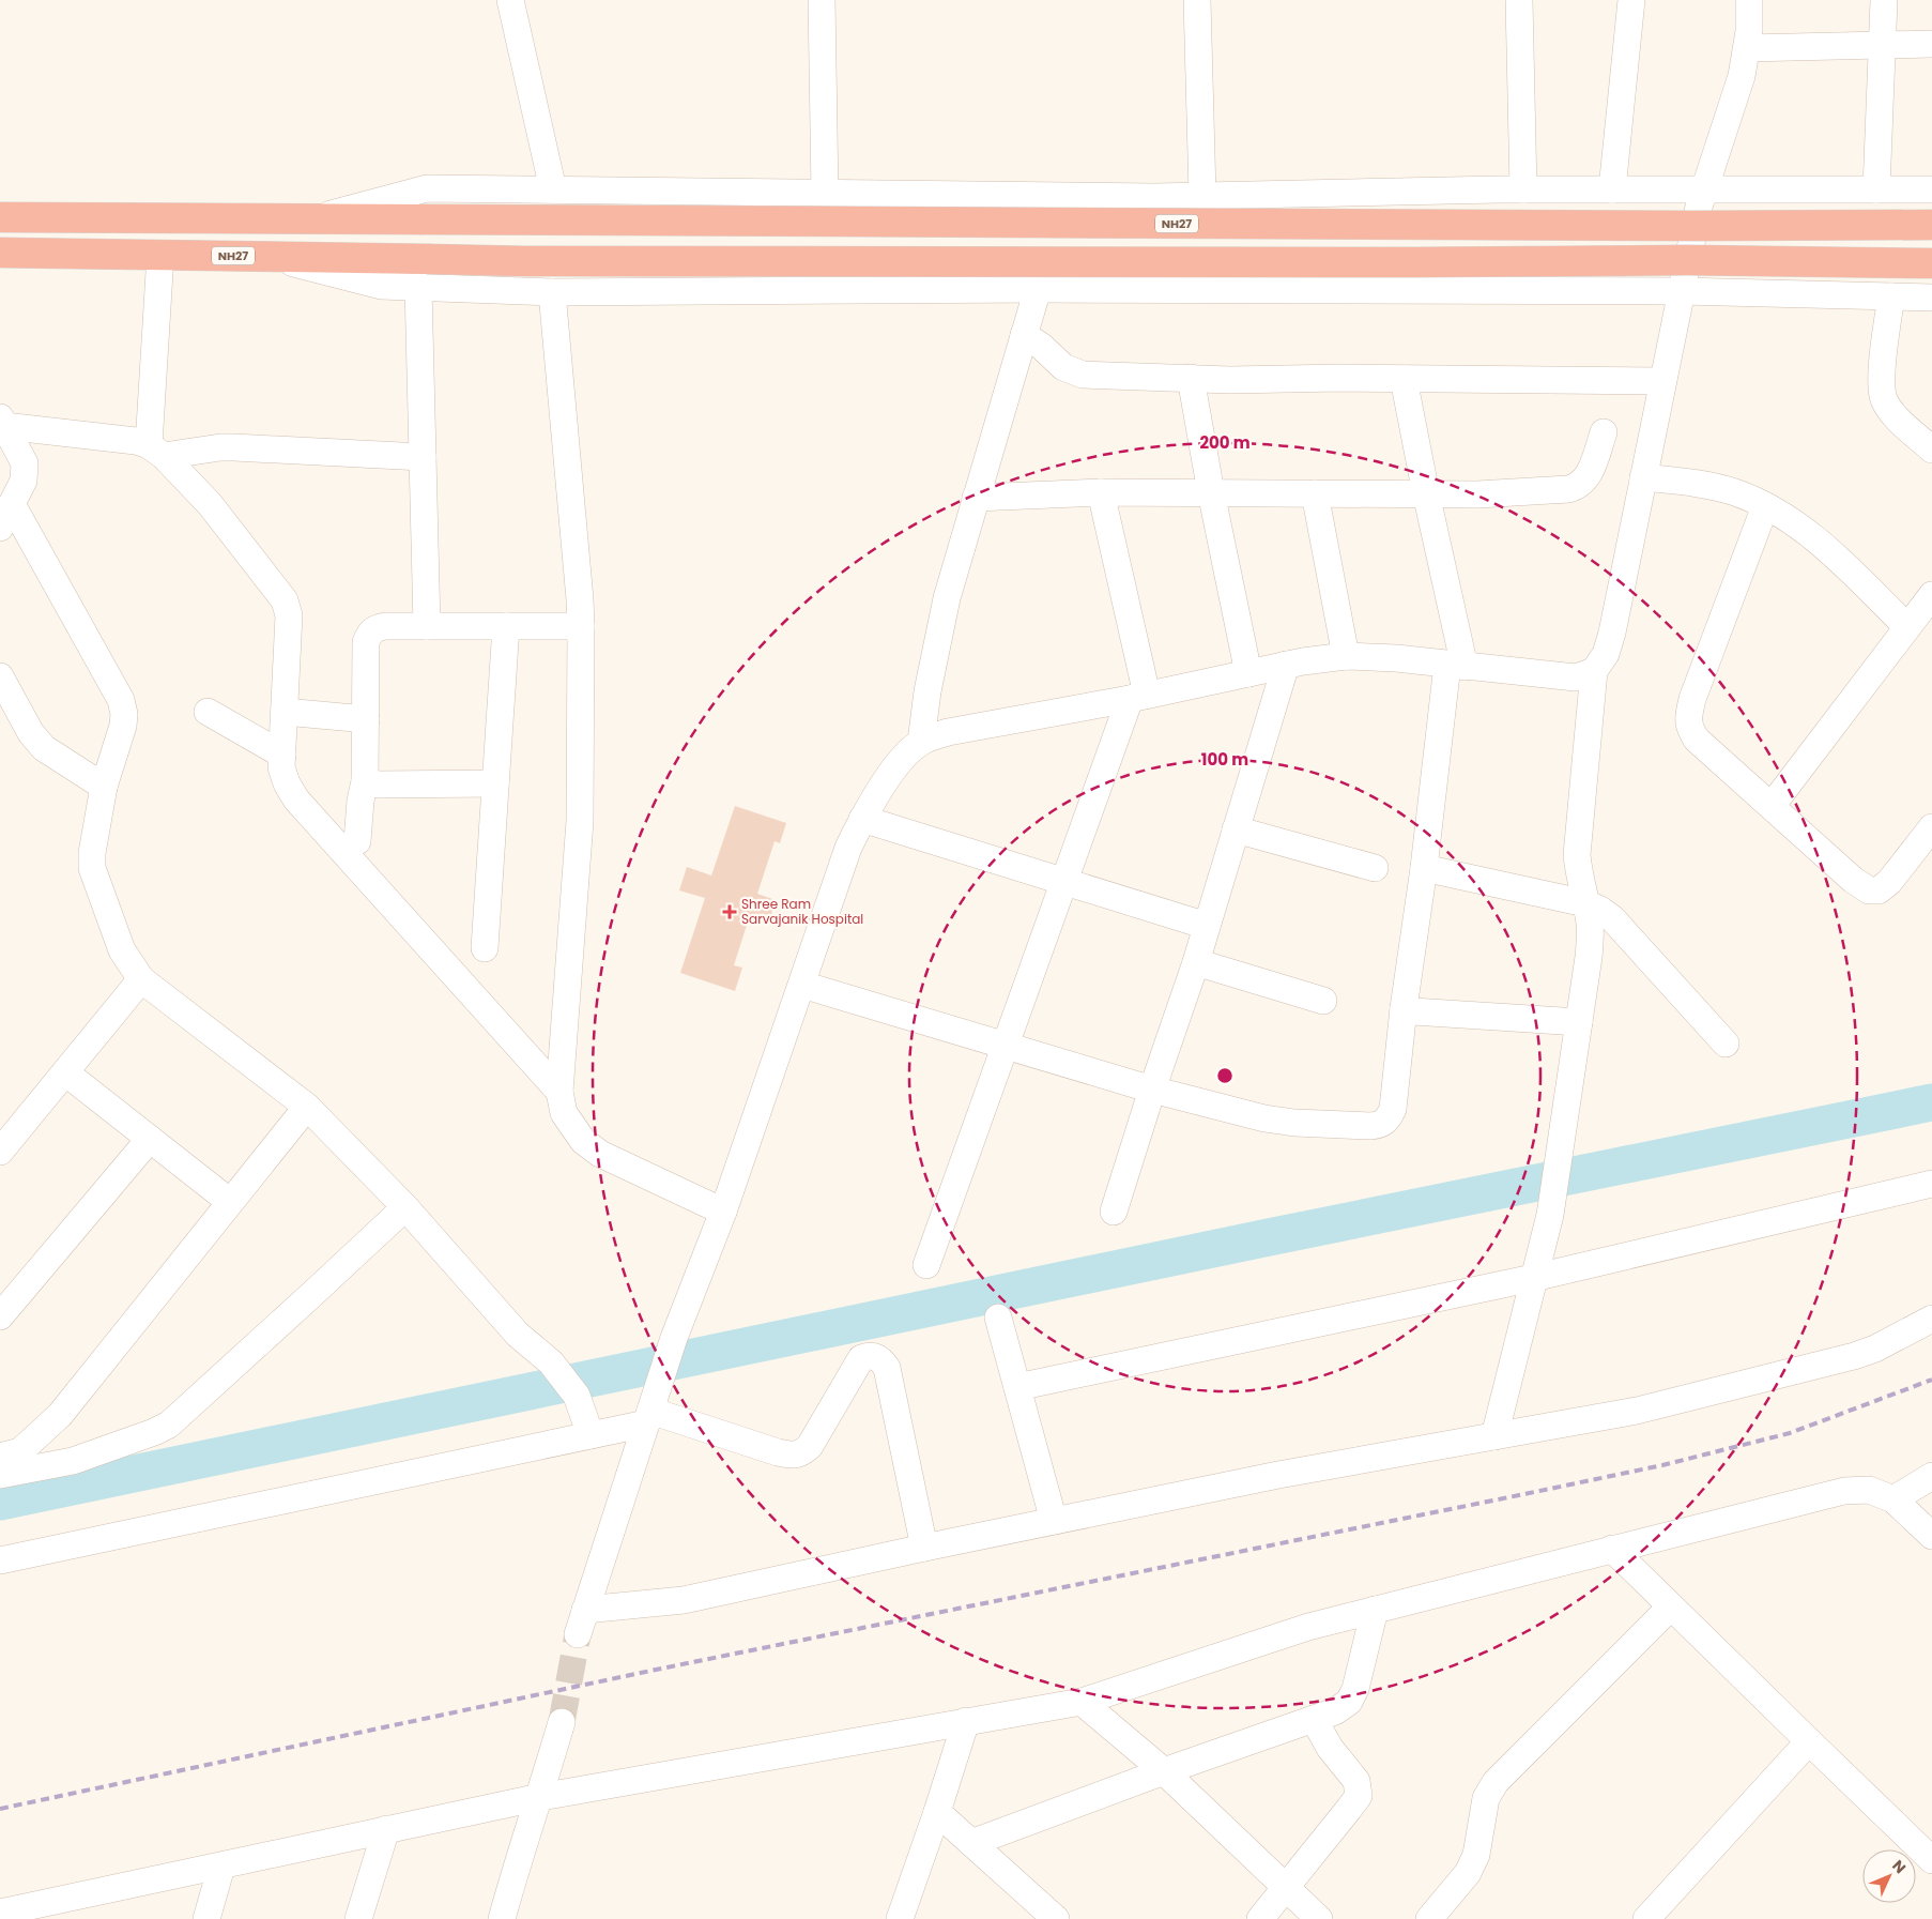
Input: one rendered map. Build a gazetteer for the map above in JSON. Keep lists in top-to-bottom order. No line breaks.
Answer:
{"streets":{"highway":["NH27"]},"places":{"health":["Shree Ram Sarvajanik Hospital"]},"north":"top right","rings":["200 m","100 m"]}
